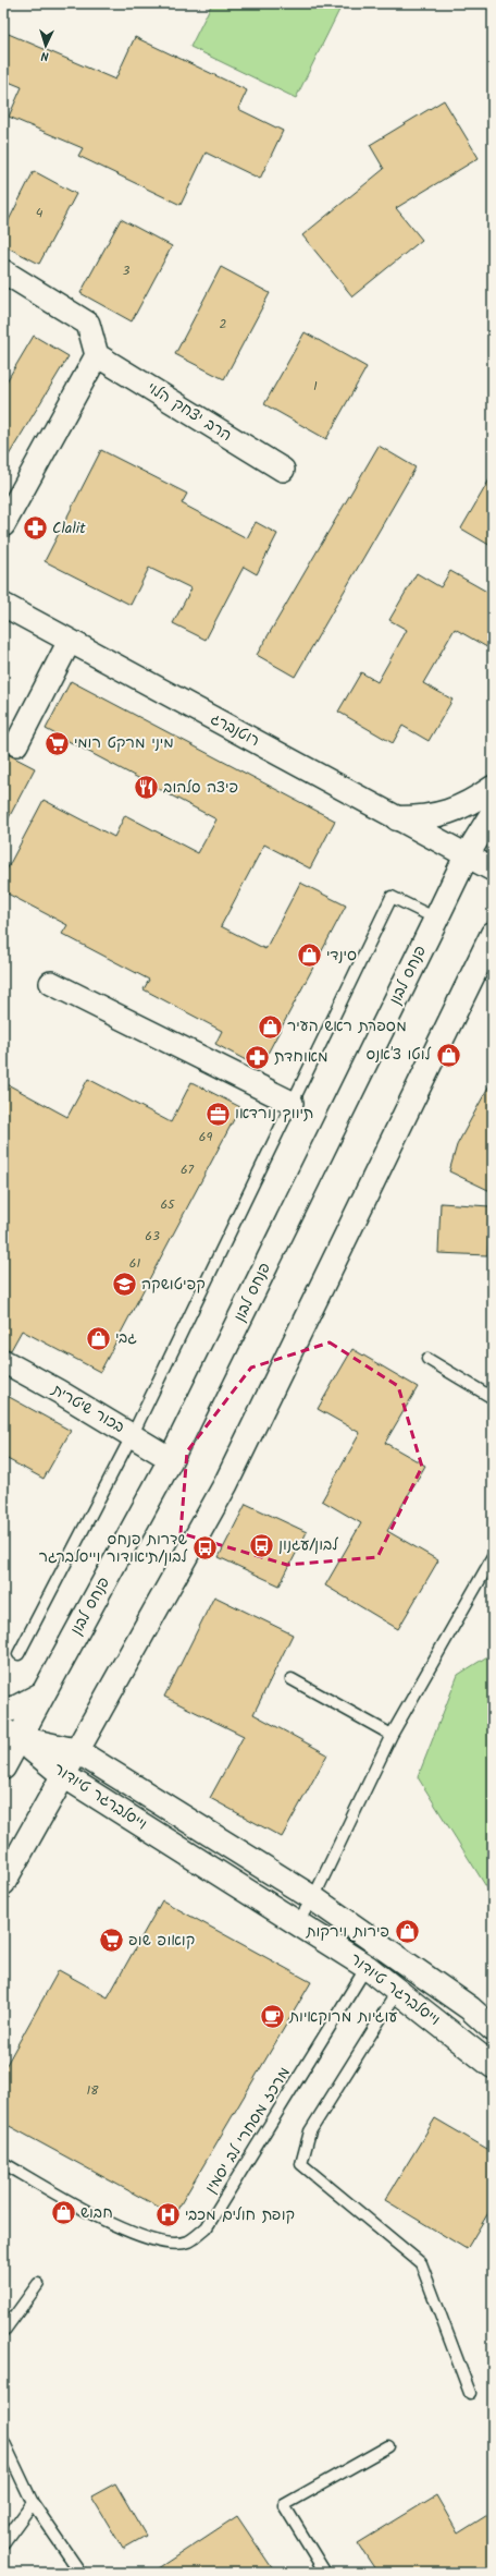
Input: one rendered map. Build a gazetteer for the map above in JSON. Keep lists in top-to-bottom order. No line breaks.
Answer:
{"streets":{"main road":["פנחס לבון","וייסלברגר טיודור"],"street":["הרב יצחק הלוי","רוטנברג","בכור שיטרית"],"lane":["מרכז מסחרי לב יסמין"]},"crossings":[["רוטנברג","פנחס לבון"],["פנחס לבון","בכור שיטרית"],["פנחס לבון","וייסלברגר טיודור"],["וייסלברגר טיודור","מרכז מסחרי לב יסמין"]],"places":{"pharmacy":["Clalit","מאוחדת"],"supermarket":["מיני מרקט רומי","קואופ שופ"],"restaurant":["פיצה סלהוב"],"shop":["סינדי","מספרת ראש העיר","לוטו צ'אנס","גבי","פירות וירקות","חבוש"],"office":["תיווך נורדאו"],"school or university":["קפיטושקה"],"bus stop":["לבון/עגנון","שדרות פנחס לבון/תיאודור וייסלברגר"],"cafe":["עוגיות מרוקאיות"],"hospital":["קופת חולים מכבי"]},"house_numbers":["4","3","2","1","69","67","65","63","61","18"],"north":"bottom"}
